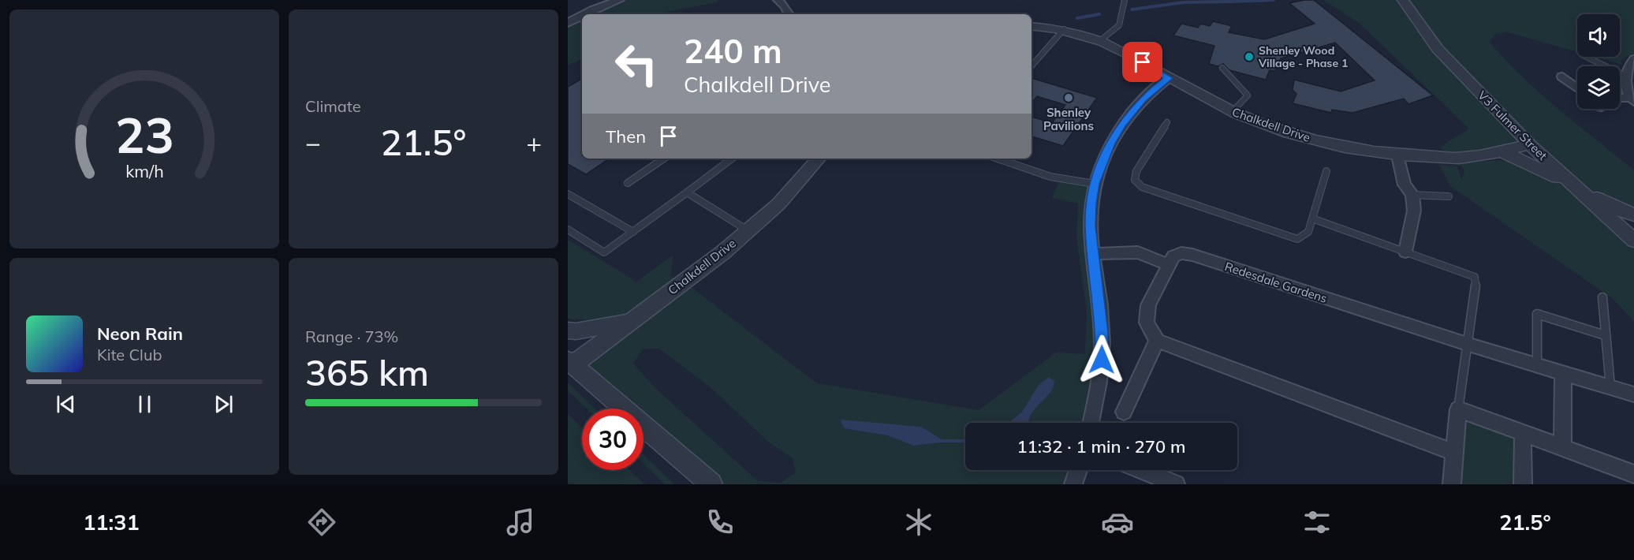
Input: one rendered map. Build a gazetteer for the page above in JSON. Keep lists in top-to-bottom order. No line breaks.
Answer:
{"streets":{"street":["Chalkdell Drive","V3 Fulmer Street","Redesdale Gardens"]},"crossings":[["Chalkdell Drive","V3 Fulmer Street"]],"places":["Shenley Wood Village - Phase 1","Shenley Pavilions"],"page":{"tile":["Climate",["Range · 73%","365 km"]],"turn":["240 m","Chalkdell Drive"],"then":"Then","heat":["−","21.5°","+"],"song":["Neon Rain","Kite Club"],"limit":"30","trip":"11:32 · 1 min · 270 m","tabs":["11:31","21.5°"],"gauge":["23","km/h"]}}
